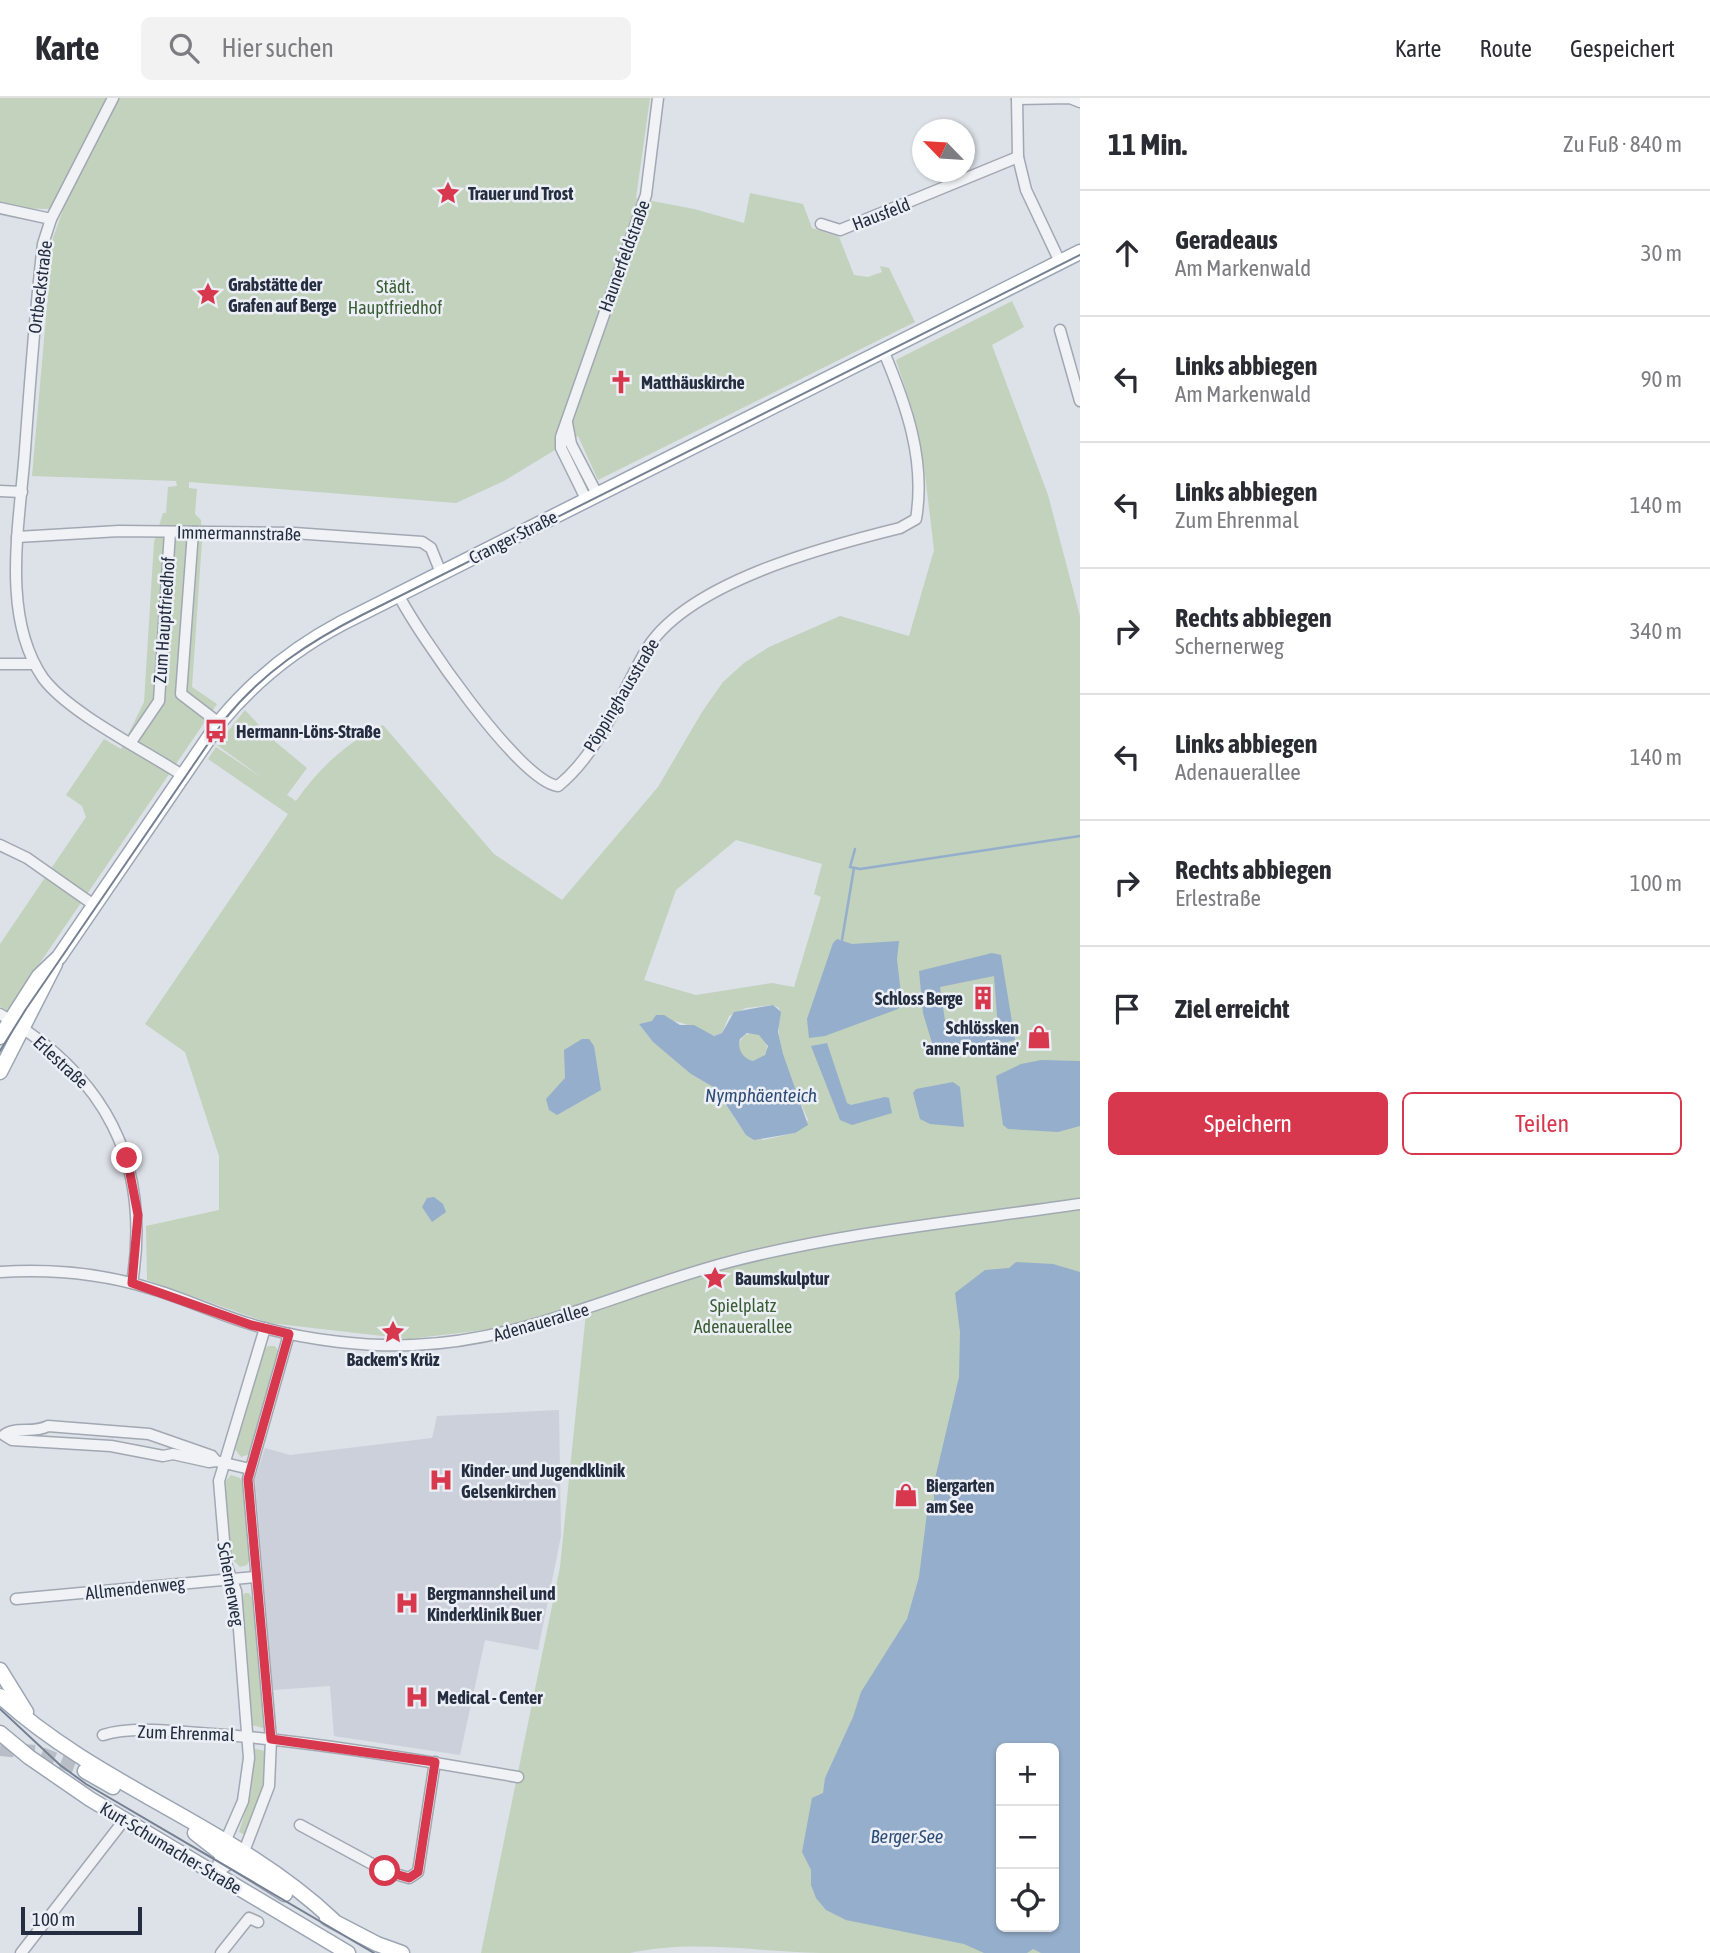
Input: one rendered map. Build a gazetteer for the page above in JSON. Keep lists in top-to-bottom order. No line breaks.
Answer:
{"streets":{"main road":["Cranger Straße","Kurt-Schumacher-Straße"],"street":["Hausfeld","Haunerfeldstraße","Ortbeckstraße","Immermannstraße","Zum Hauptfriedhof","Pöppinghausstraße","Erlestraße","Adenauerallee","Schernerweg","Allmendenweg","Zum Ehrenmal"]},"crossings":[["Haunerfeldstraße","Cranger Straße"],["Immermannstraße","Cranger Straße"],["Immermannstraße","Zum Hauptfriedhof"],["Cranger Straße","Zum Hauptfriedhof"],["Cranger Straße","Pöppinghausstraße"],["Cranger Straße","Erlestraße"],["Erlestraße","Adenauerallee"],["Adenauerallee","Schernerweg"],["Schernerweg","Allmendenweg"],["Schernerweg","Zum Ehrenmal"],["Schernerweg","Kurt-Schumacher-Straße"]],"water":["Nymphäenteich","Berger See"],"parks":["Städt. Hauptfriedhof","Spielplatz Adenauerallee"],"places":{"place":["Trauer und Trost","Grabstätte der Grafen auf Berge","Baumskulptur","Backem's Krüz"],"church":["Matthäuskirche"],"bus stop":["Hermann-Löns-Straße"],"building":["Schloss Berge"],"shop":["Schlössken 'anne Fontäne'","Biergarten am See"],"hospital":["Kinder- und Jugendklinik Gelsenkirchen","Bergmannsheil und Kinderklinik Buer","Medical - Center"]},"scale_bar":"100 m","north":"top left","page":{"header":"Karte","search":"Hier suchen","nav":["Karte","Route","Gespeichert"],"heading":["11 Min.","Zu Fuß · 840 m"],"list":[["Geradeaus","Am Markenwald","30 m"],["Links abbiegen","Am Markenwald","90 m"],["Links abbiegen","Zum Ehrenmal","140 m"],["Rechts abbiegen","Schernerweg","340 m"],["Links abbiegen","Adenauerallee","140 m"],["Rechts abbiegen","Erlestraße","100 m"],"Ziel erreicht"],"buttons":["Speichern","Teilen"],"map_buttons":["+","−"],"scale":"100 m"}}
